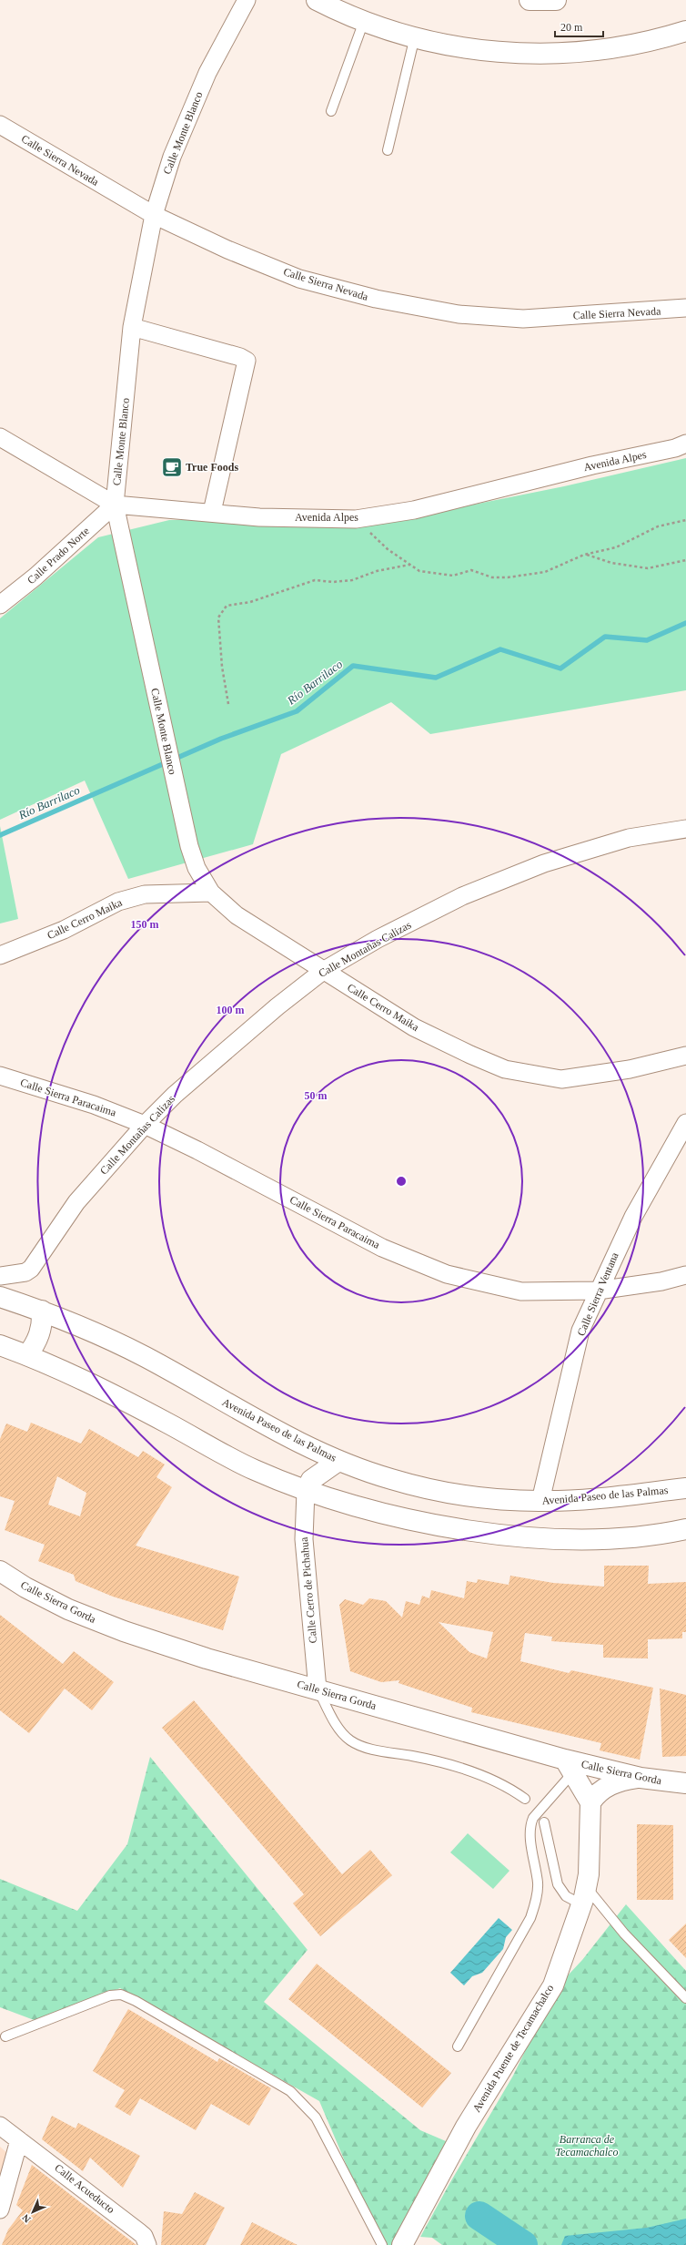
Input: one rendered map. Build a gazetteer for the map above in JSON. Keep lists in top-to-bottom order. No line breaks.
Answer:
{"streets":{"main road":["Avenida Paseo de las Palmas","Calle Sierra Gorda","Avenida Puente de Tecamachalco"],"street":["Calle Monte Blanco","Calle Sierra Nevada","Avenida Alpes","Calle Prado Norte","Calle Cerro Maika","Calle Montañas Calizas","Calle Sierra Paracaima","Calle Sierra Ventana","Calle Cerro de Pichahua","Calle Acueducto"]},"crossings":[["Calle Monte Blanco","Calle Sierra Nevada"],["Calle Monte Blanco","Avenida Alpes"],["Calle Monte Blanco","Calle Prado Norte"],["Calle Monte Blanco","Calle Cerro Maika"],["Avenida Alpes","Calle Prado Norte"],["Calle Cerro Maika","Calle Montañas Calizas"],["Calle Montañas Calizas","Calle Sierra Paracaima"],["Calle Sierra Paracaima","Calle Sierra Ventana"],["Calle Sierra Ventana","Avenida Paseo de las Palmas"],["Calle Cerro de Pichahua","Calle Sierra Gorda"]],"water":["Río Barrilaco"],"parks":["Barranca de Tecamachalco"],"places":{"cafe":["True Foods"]},"scale_bar":"20 m","north":"bottom left","rings":["150 m","100 m","50 m"]}
